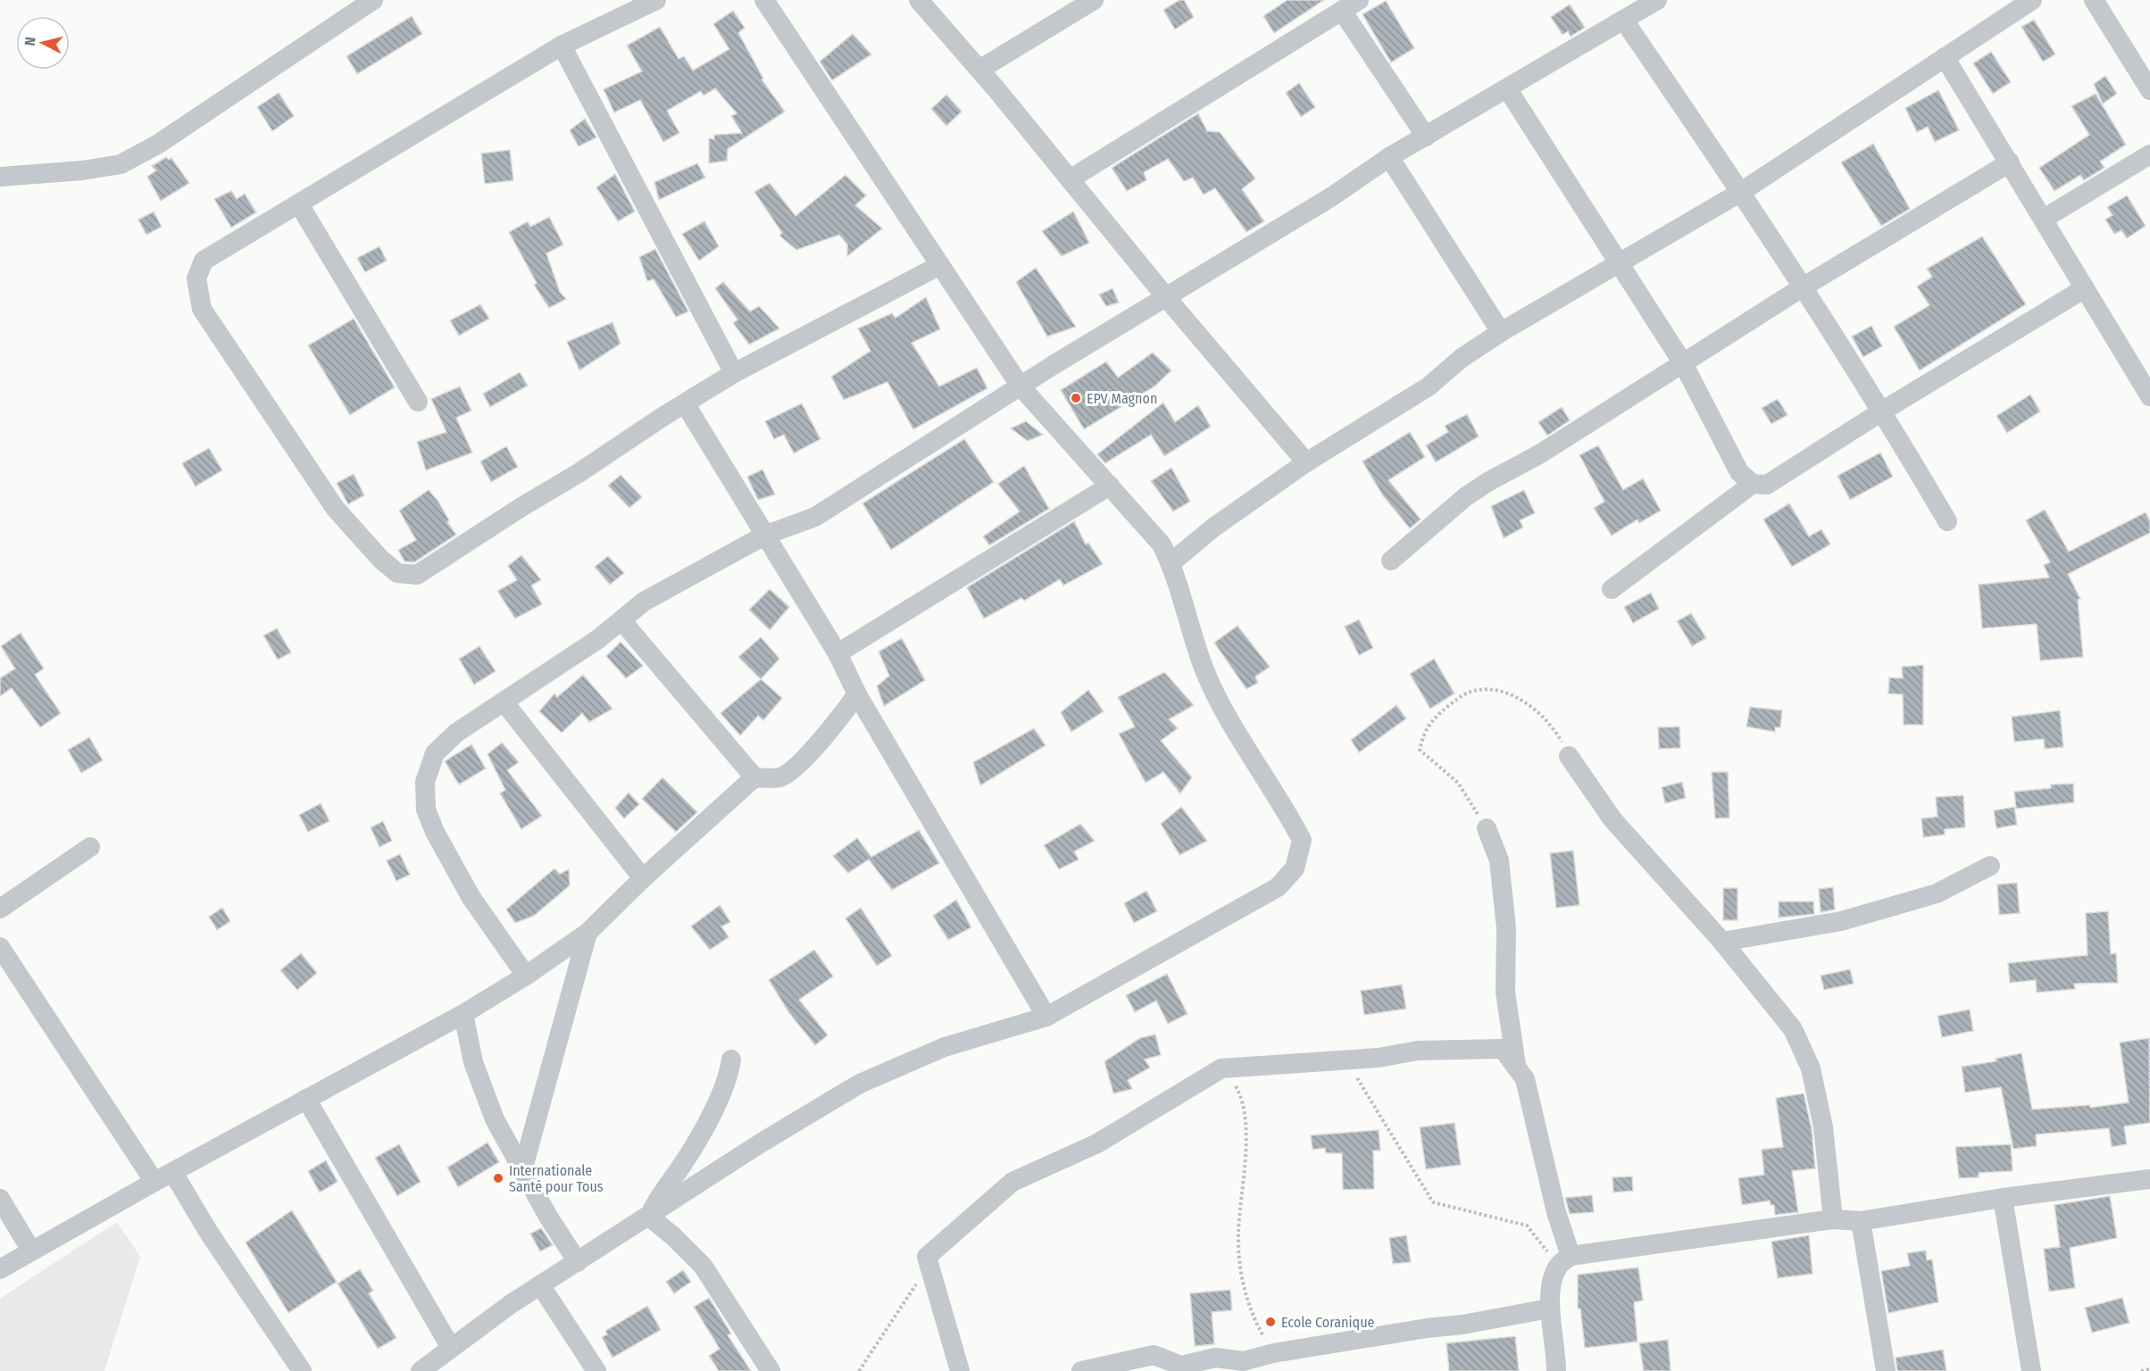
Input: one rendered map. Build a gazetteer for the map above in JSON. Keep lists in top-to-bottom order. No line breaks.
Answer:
{"places":["EPV Magnon","Internationale Santé pour Tous","Ecole Coranique"],"north":"left"}
